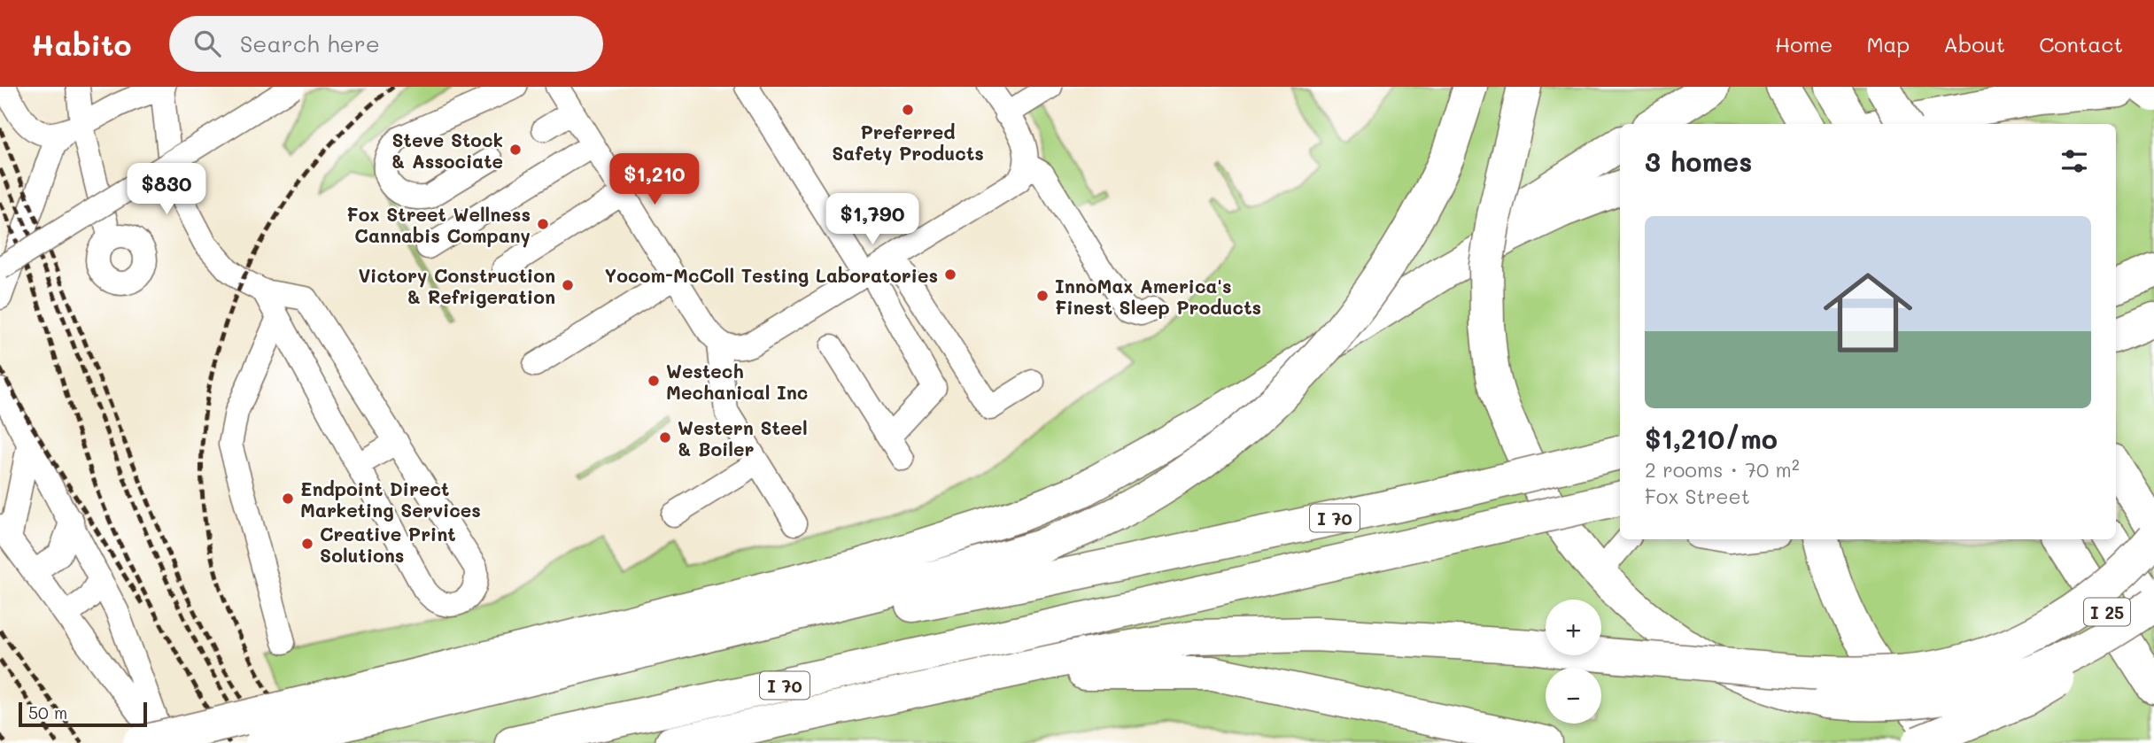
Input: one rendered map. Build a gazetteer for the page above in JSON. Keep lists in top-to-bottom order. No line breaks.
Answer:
{"streets":{"highway":["I 70","I 25"]},"places":["Preferred Safety Products","Steve Stock & Associate","Fox Street Wellness Cannabis Company","Yocom-McColl Testing Laboratories","Victory Construction & Refrigeration","InnoMax America's Finest Sleep Products","Westech Mechanical Inc","Western Steel & Boiler","Endpoint Direct Marketing Services","Creative Print Solutions"],"scale_bar":"50 m","page":{"header":"Habito","search":"Search here","nav":["Home","Map","About","Contact"],"heading":"3 homes","price":["$1,210","$830","$1,790"],"list":[{"name":"$1,210/mo","note":"2 rooms · 70 m² · Fox Street"}],"map_buttons":["+","−"],"scale":"50 m"}}
